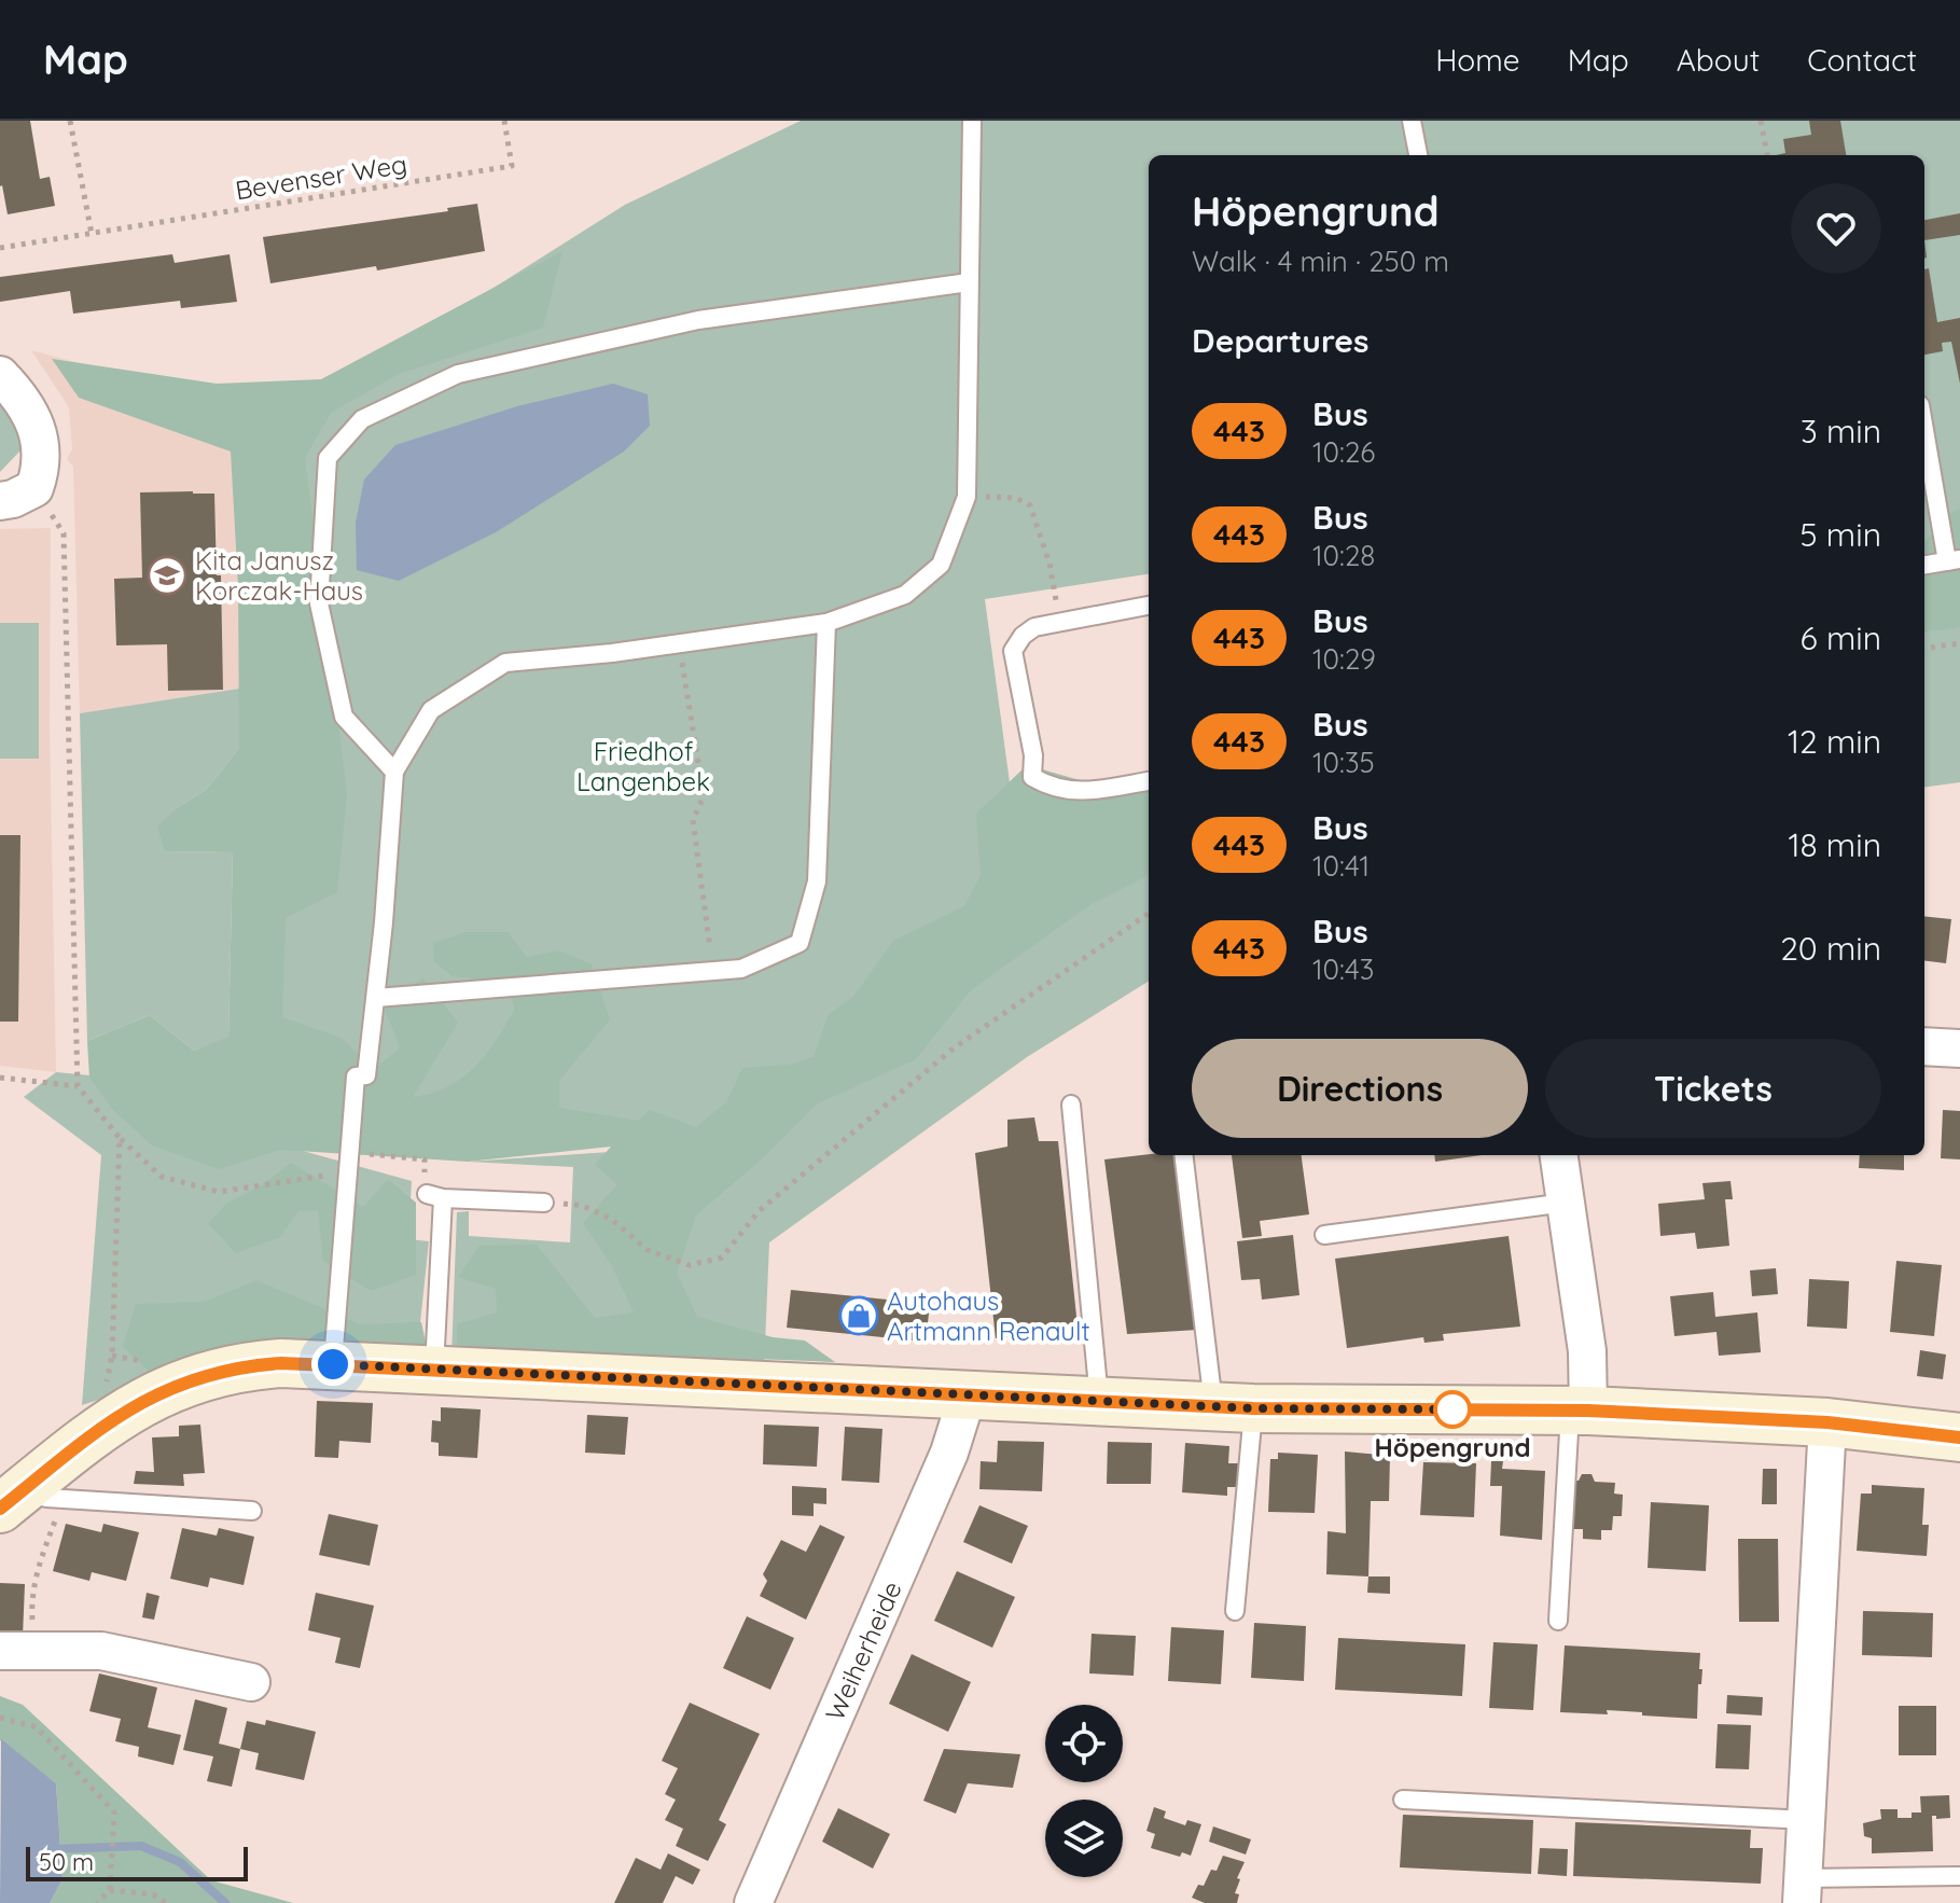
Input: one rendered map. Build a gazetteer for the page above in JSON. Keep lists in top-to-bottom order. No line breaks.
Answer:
{"streets":{"street":["Weiherheide"],"path":["Bevenser Weg"]},"parks":["Friedhof Langenbek"],"places":{"school or university":["Kita Janusz Korczak-Haus"],"shop":["Autohaus Artmann Renault"],"other":["Höpengrund"]},"lines":["bus line 443"],"scale_bar":"50 m","page":{"header":"Map","nav":["Home","Map","About","Contact"],"heading":[["Höpengrund","Walk · 4 min · 250 m"],"Departures"],"list":[{"mark":"443","name":"Bus","note":"10:26","value":"3 min"},{"mark":"443","name":"Bus","note":"10:28","value":"5 min"},{"mark":"443","name":"Bus","note":"10:29","value":"6 min"},{"mark":"443","name":"Bus","note":"10:35","value":"12 min"},{"mark":"443","name":"Bus","note":"10:41","value":"18 min"},{"mark":"443","name":"Bus","note":"10:43","value":"20 min"}],"buttons":["Directions","Tickets"],"scale":"50 m"}}
